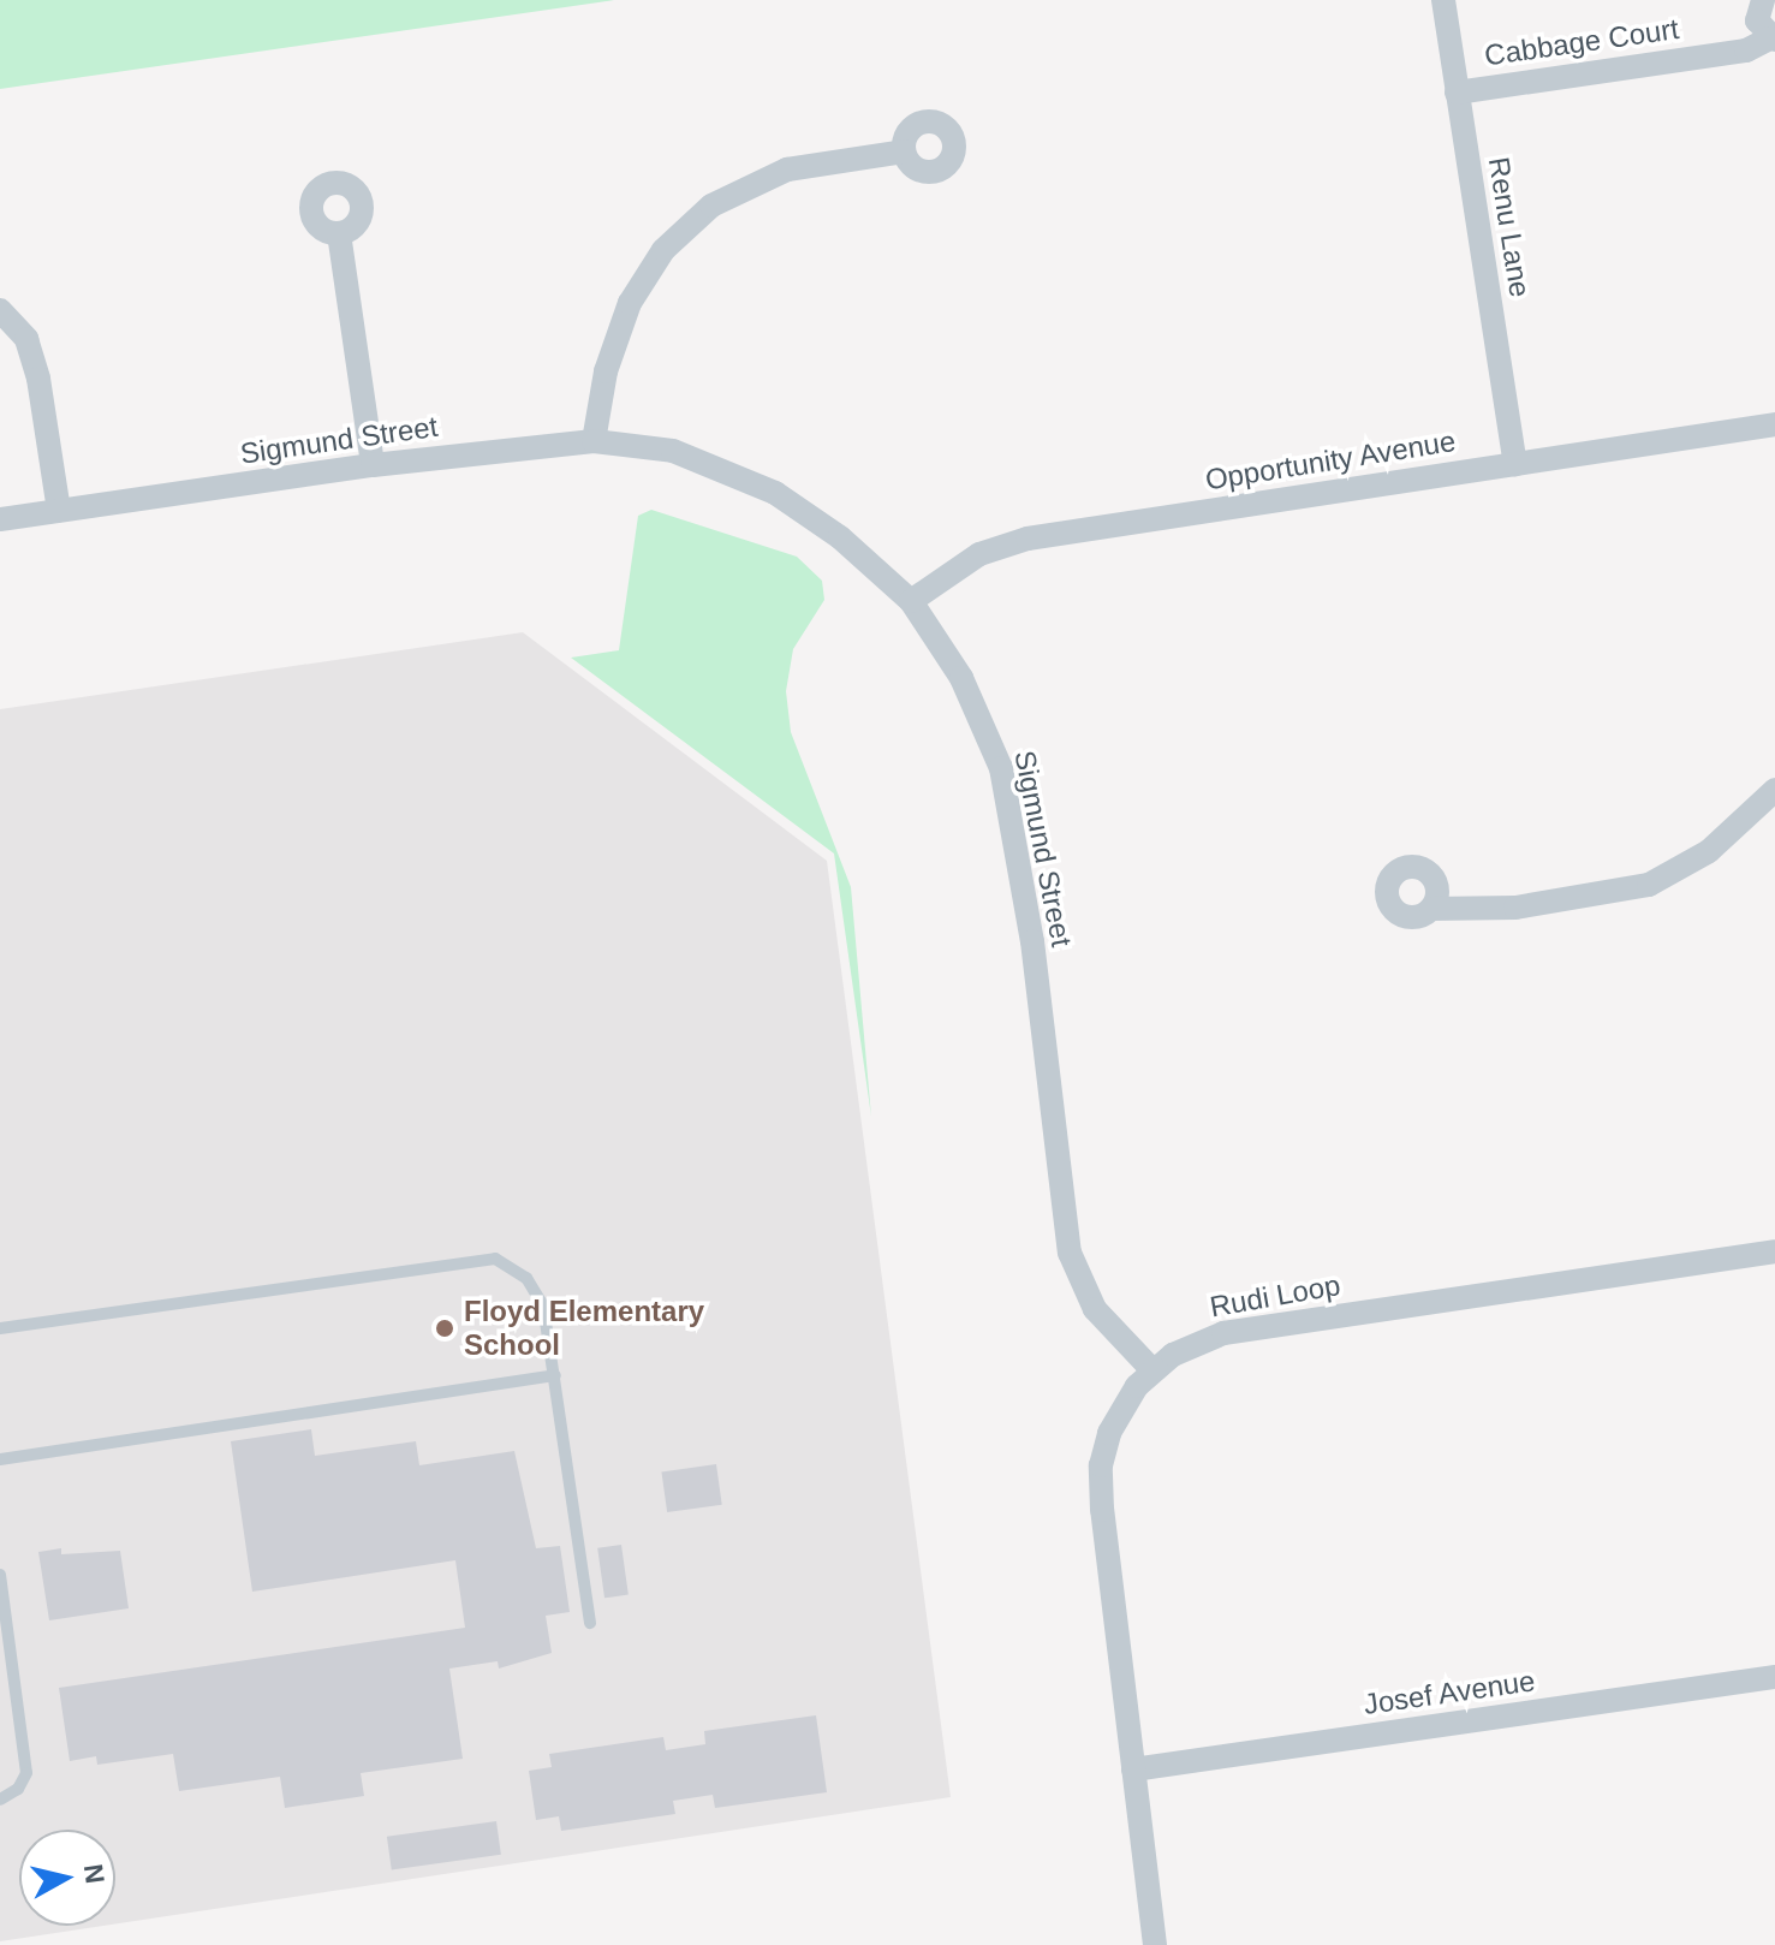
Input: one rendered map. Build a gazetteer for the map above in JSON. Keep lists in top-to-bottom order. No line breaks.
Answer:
{"streets":{"street":["Cabbage Court","Renu Lane","Sigmund Street","Opportunity Avenue","Rudi Loop","Josef Avenue"]},"crossings":[["Cabbage Court","Renu Lane"],["Renu Lane","Opportunity Avenue"],["Sigmund Street","Opportunity Avenue"],["Sigmund Street","Rudi Loop"],["Rudi Loop","Josef Avenue"]],"places":["Floyd Elementary School"],"north":"right"}
